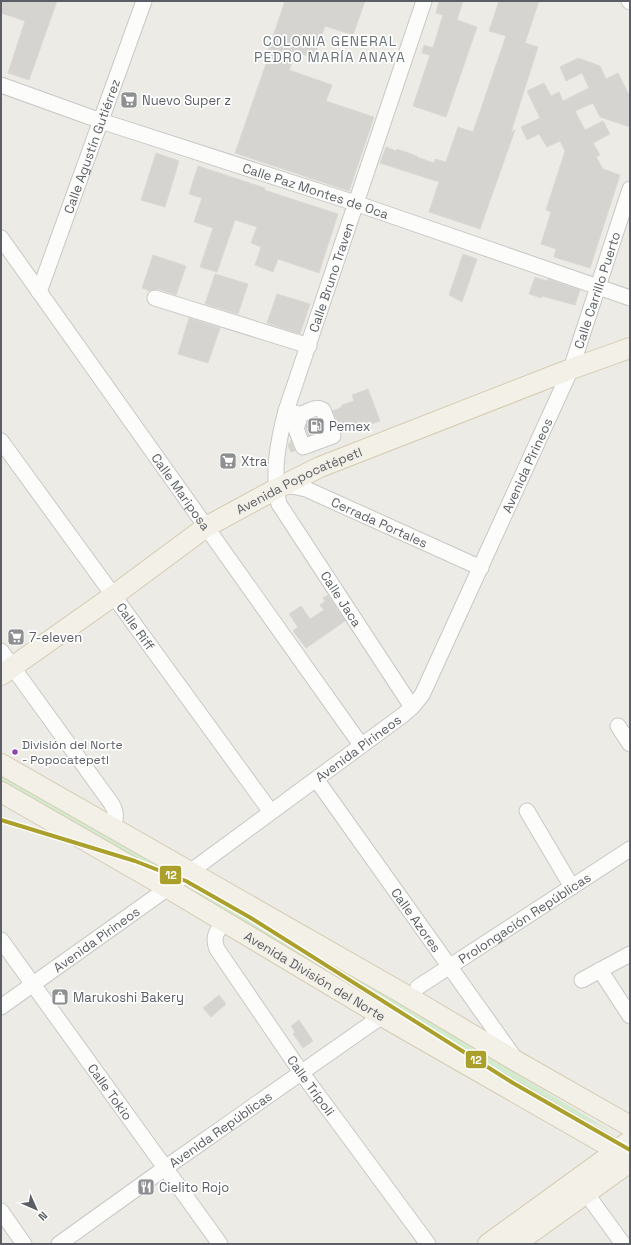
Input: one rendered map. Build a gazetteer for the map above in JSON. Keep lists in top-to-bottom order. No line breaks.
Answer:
{"streets":{"main road":["Avenida Popocatépetl","Avenida División del Norte"],"street":["Calle Agustín Gutiérrez","Calle Paz Montes de Oca","Calle Bruno Traven","Calle Carrillo Puerto","Avenida Pirineos","Calle Mariposa","Cerrada Portales","Calle Jaca","Calle Riff","Prolongación Repúblicas","Calle Azores","Calle Trípoli","Calle Tokio","Avenida Repúblicas"]},"crossings":[["Calle Agustín Gutiérrez","Calle Paz Montes de Oca"],["Calle Agustín Gutiérrez","Calle Mariposa"],["Calle Paz Montes de Oca","Calle Bruno Traven"],["Calle Paz Montes de Oca","Calle Carrillo Puerto"],["Calle Bruno Traven","Avenida Popocatépetl"],["Calle Bruno Traven","Cerrada Portales"],["Calle Bruno Traven","Calle Jaca"],["Calle Carrillo Puerto","Avenida Pirineos"],["Calle Carrillo Puerto","Avenida Popocatépetl"],["Avenida Pirineos","Avenida Popocatépetl"],["Avenida Pirineos","Calle Mariposa"],["Avenida Pirineos","Cerrada Portales"],["Avenida Pirineos","Calle Jaca"],["Avenida Pirineos","Calle Riff"],["Avenida Pirineos","Calle Azores"],["Avenida Pirineos","Avenida División del Norte"],["Avenida Pirineos","Calle Tokio"],["Avenida Popocatépetl","Calle Mariposa"],["Avenida Popocatépetl","Cerrada Portales"],["Avenida Popocatépetl","Calle Jaca"],["Avenida Popocatépetl","Calle Riff"],["Cerrada Portales","Calle Jaca"],["Prolongación Repúblicas","Calle Azores"],["Calle Azores","Avenida División del Norte"],["Avenida División del Norte","Calle Trípoli"],["Avenida División del Norte","Avenida Repúblicas"],["Calle Trípoli","Avenida Repúblicas"],["Calle Tokio","Avenida Repúblicas"]],"districts":["COLONIA GENERAL PEDRO MARÍA ANAYA"],"places":{"supermarket":["Nuevo Super z","Xtra","7-eleven"],"fuel station":["Pemex"],"other":["División del Norte - Popocatepetl"],"shop":["Marukoshi Bakery"],"restaurant":["Cielito Rojo"]},"lines":["transit line 12"],"north":"bottom right"}
